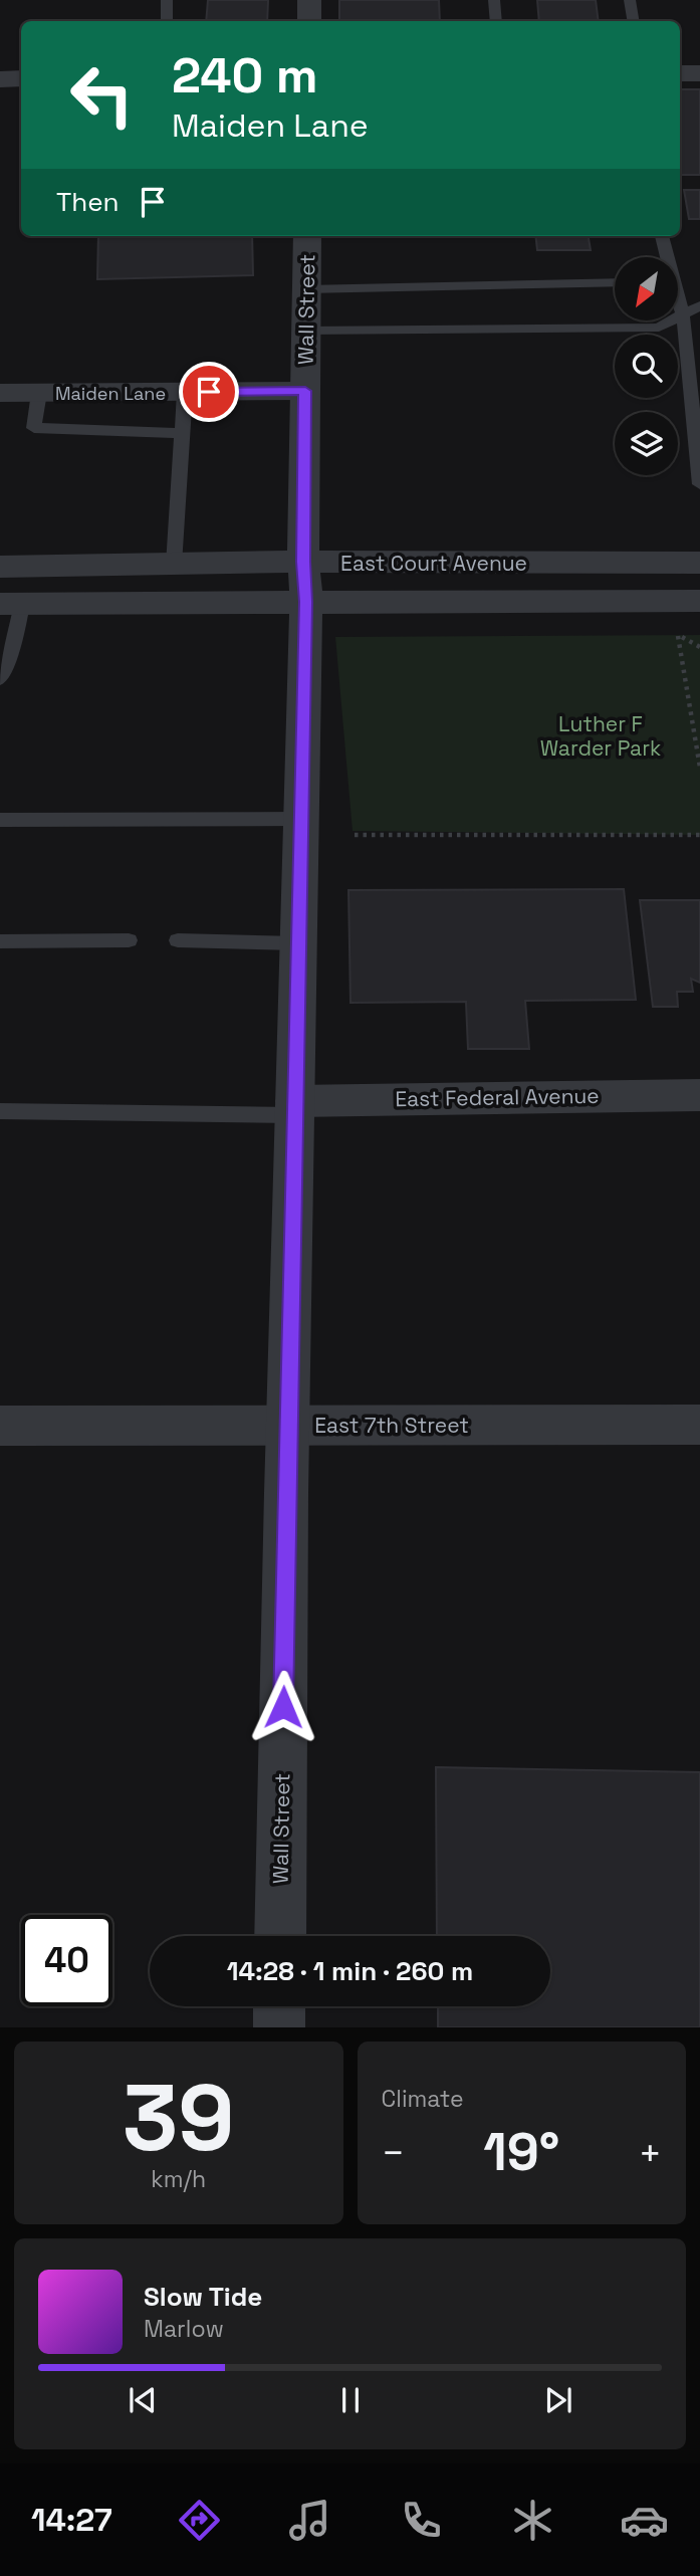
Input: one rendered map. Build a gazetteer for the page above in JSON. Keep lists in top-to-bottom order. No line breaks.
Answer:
{"streets":{"street":["Wall Street","Maiden Lane","East Court Avenue","East Federal Avenue","East 7th Street"]},"crossings":[["Wall Street","Maiden Lane"],["Wall Street","East Court Avenue"],["Wall Street","East Federal Avenue"],["Wall Street","East 7th Street"]],"parks":["Luther F Warder Park"],"north":"bottom left","page":{"turn":["240 m","Maiden Lane"],"then":"Then","limit":"40","trip":"14:28 · 1 min · 260 m","tile":[["39","km/h"],"Climate"],"heat":["−","19°","+"],"song":["Slow Tide","Marlow"],"tabs":"14:27"}}
